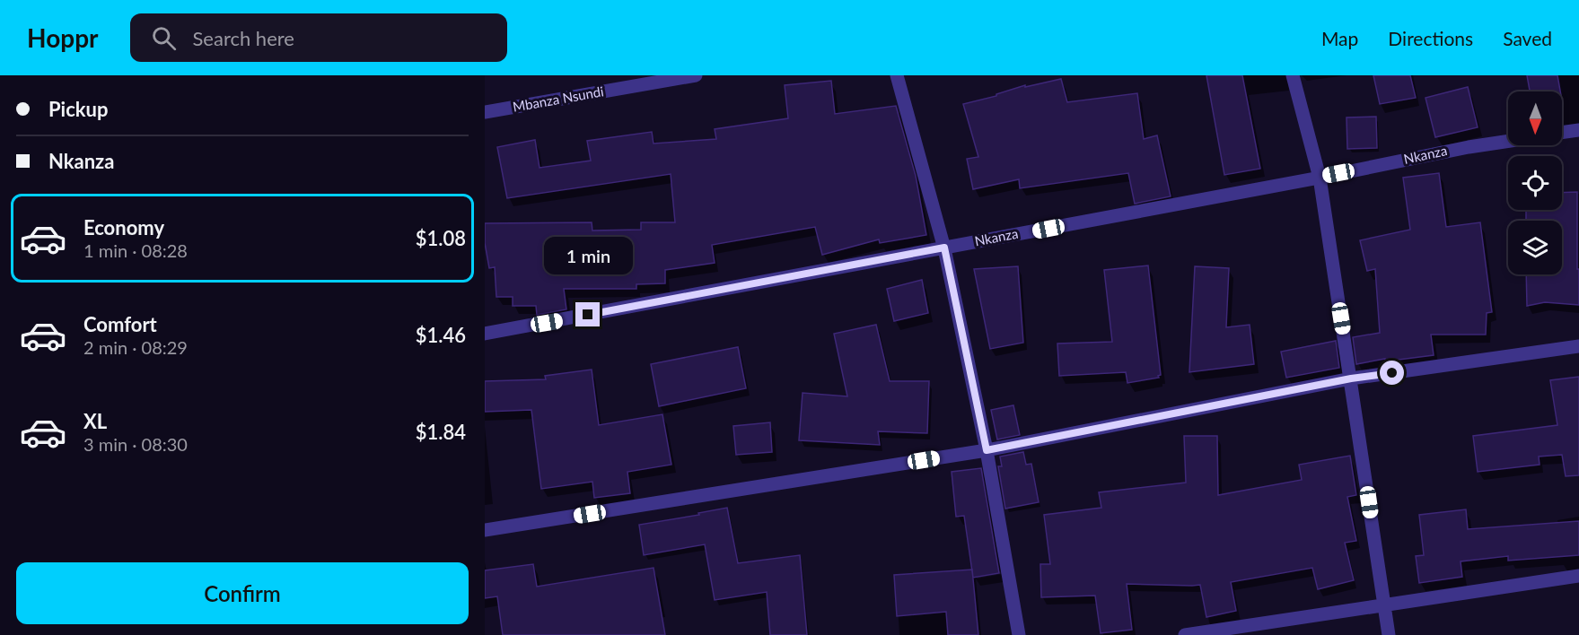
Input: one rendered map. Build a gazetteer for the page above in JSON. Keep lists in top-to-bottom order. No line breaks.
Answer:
{"streets":{"street":["Mbanza Nsundi","Nkanza"]},"north":"bottom","page":{"header":"Hoppr","search":"Search here","nav":["Map","Directions","Saved"],"banner":["Pickup","Nkanza"],"list":[{"name":"Economy","note":"1 min · 08:28","value":"$1.08"},{"name":"Comfort","note":"2 min · 08:29","value":"$1.46"},{"name":"XL","note":"3 min · 08:30","value":"$1.84"}],"bubble":"1 min","buttons":"Confirm"}}
